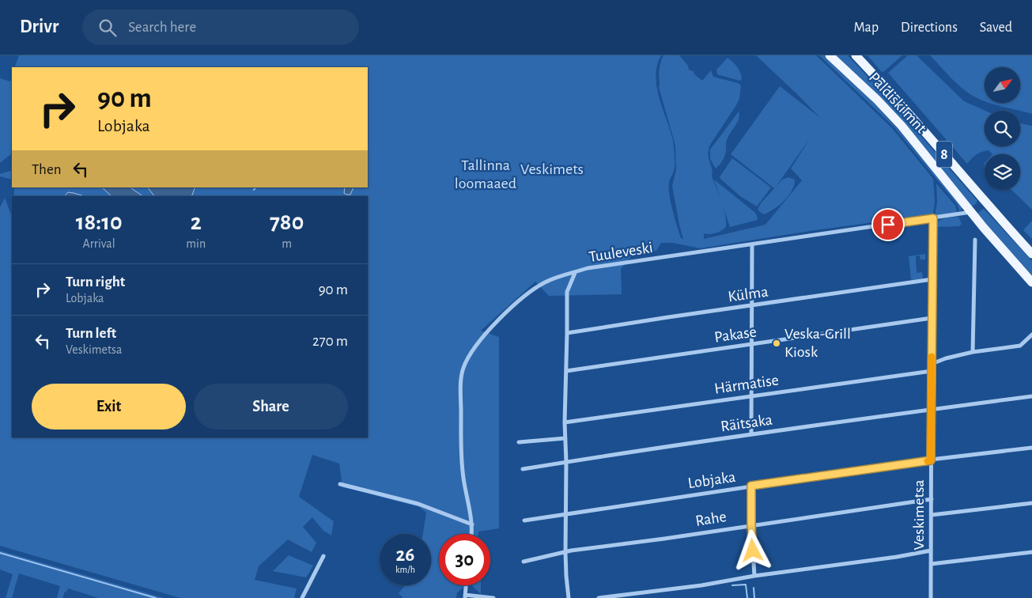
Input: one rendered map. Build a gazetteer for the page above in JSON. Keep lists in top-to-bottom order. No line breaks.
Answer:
{"streets":{"main road":["Paldiski mnt","8"],"street":["Tuuleveski","Külma","Pakase","Härmatise","Räitsaka","Lobjaka","Veskimetsa","Rahe"]},"crossings":[["Paldiski mnt","Tuuleveski"],["Tuuleveski","Külma"],["Tuuleveski","Pakase"],["Tuuleveski","Härmatise"],["Tuuleveski","Räitsaka"],["Tuuleveski","Lobjaka"],["Tuuleveski","Veskimetsa"],["Tuuleveski","Rahe"],["Külma","Veskimetsa"],["Pakase","Veskimetsa"],["Härmatise","Veskimetsa"],["Räitsaka","Veskimetsa"],["Lobjaka","Veskimetsa"],["Veskimetsa","Rahe"]],"parks":["Tallinna loomaaed","Veskimets"],"places":["Veska-Grill Kiosk"],"north":"top right","page":{"header":"Drivr","search":"Search here","nav":["Map","Directions","Saved"],"turn":["90 m","Lobjaka"],"then":"Then","eta":["18:10","Arrival","2","min","780","m"],"list":[{"name":"Turn right","note":"Lobjaka","value":"90 m"},{"name":"Turn left","note":"Veskimetsa","value":"270 m"}],"buttons":["Exit","Share"],"speed":"26 km/h","limit":"30"}}
